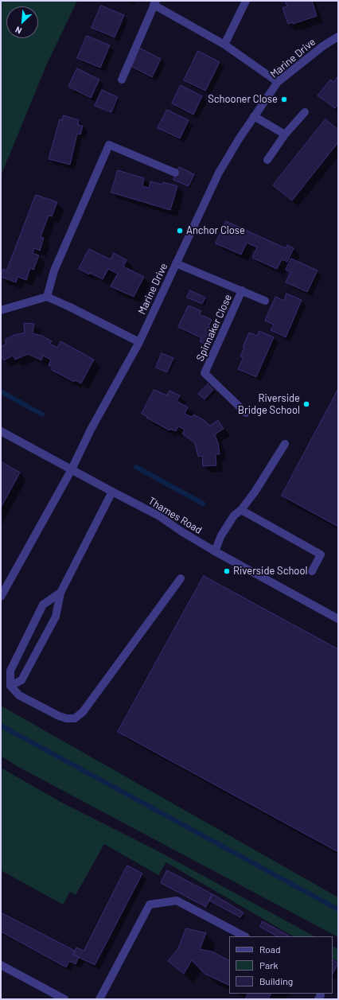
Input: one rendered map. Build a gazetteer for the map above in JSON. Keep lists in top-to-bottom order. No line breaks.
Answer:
{"streets":{"street":["Marine Drive","Spinnaker Close","Thames Road"]},"crossings":[["Marine Drive","Spinnaker Close"],["Marine Drive","Thames Road"]],"places":["Schooner Close","Anchor Close","Riverside Bridge School","Riverside School"],"legend":["Road","Park","Building"],"north":"bottom left"}
